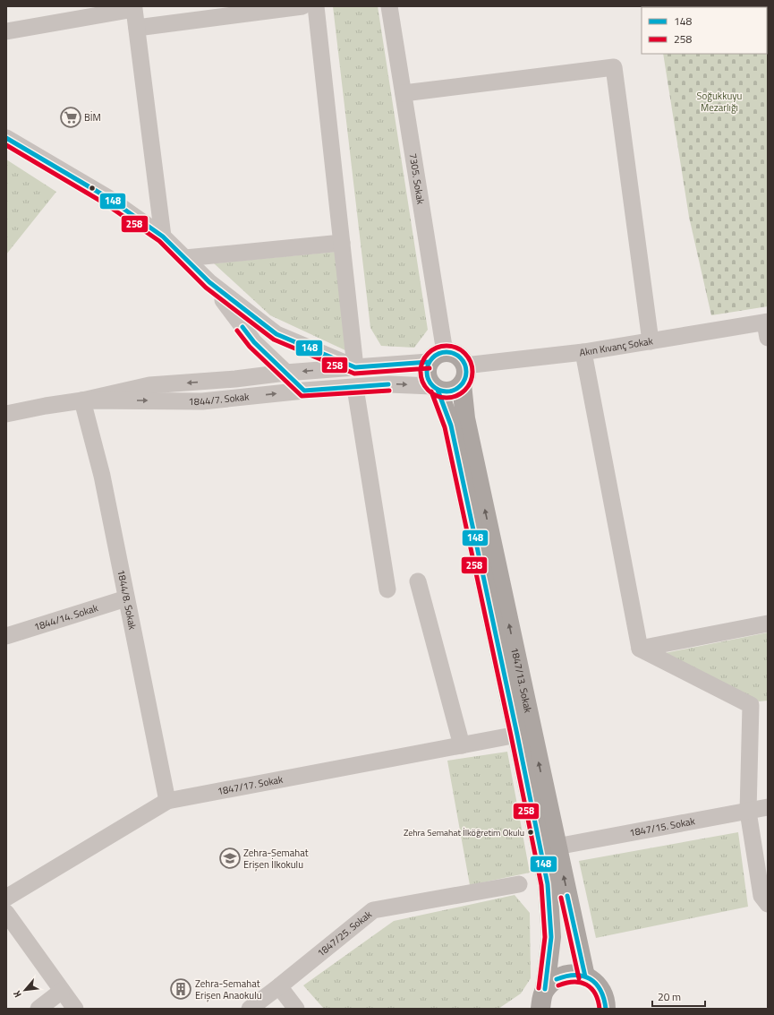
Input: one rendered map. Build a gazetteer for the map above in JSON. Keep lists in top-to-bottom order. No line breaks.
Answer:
{"streets":{"main road":["1847/13. Sokak"],"street":["7305. Sokak","Akın Kıvanç Sokak","1844/7. Sokak","1844/8. Sokak","1844/14. Sokak","1847/17. Sokak","1847/15. Sokak","1847/25. Sokak"]},"crossings":[["7305. Sokak","Akın Kıvanç Sokak"],["7305. Sokak","1844/7. Sokak"],["7305. Sokak","1847/13. Sokak"],["Akın Kıvanç Sokak","1844/7. Sokak"],["Akın Kıvanç Sokak","1847/13. Sokak"],["1844/7. Sokak","1844/8. Sokak"],["1844/7. Sokak","1847/13. Sokak"],["1844/8. Sokak","1844/14. Sokak"],["1844/8. Sokak","1847/17. Sokak"],["1847/13. Sokak","1847/17. Sokak"],["1847/13. Sokak","1847/15. Sokak"]],"parks":["Soğukkuyu Mezarlığı"],"places":{"supermarket":["BİM"],"other":["Zehra Semahat İlköğretim Okulu"],"school or university":["Zehra-Semahat Erişen İlkokulu"],"building":["Zehra-Semahat Erişen Anaokulu"]},"lines":["transit line 148","transit line 258"],"legend":["148","258"],"scale_bar":"20 m","north":"bottom left"}
